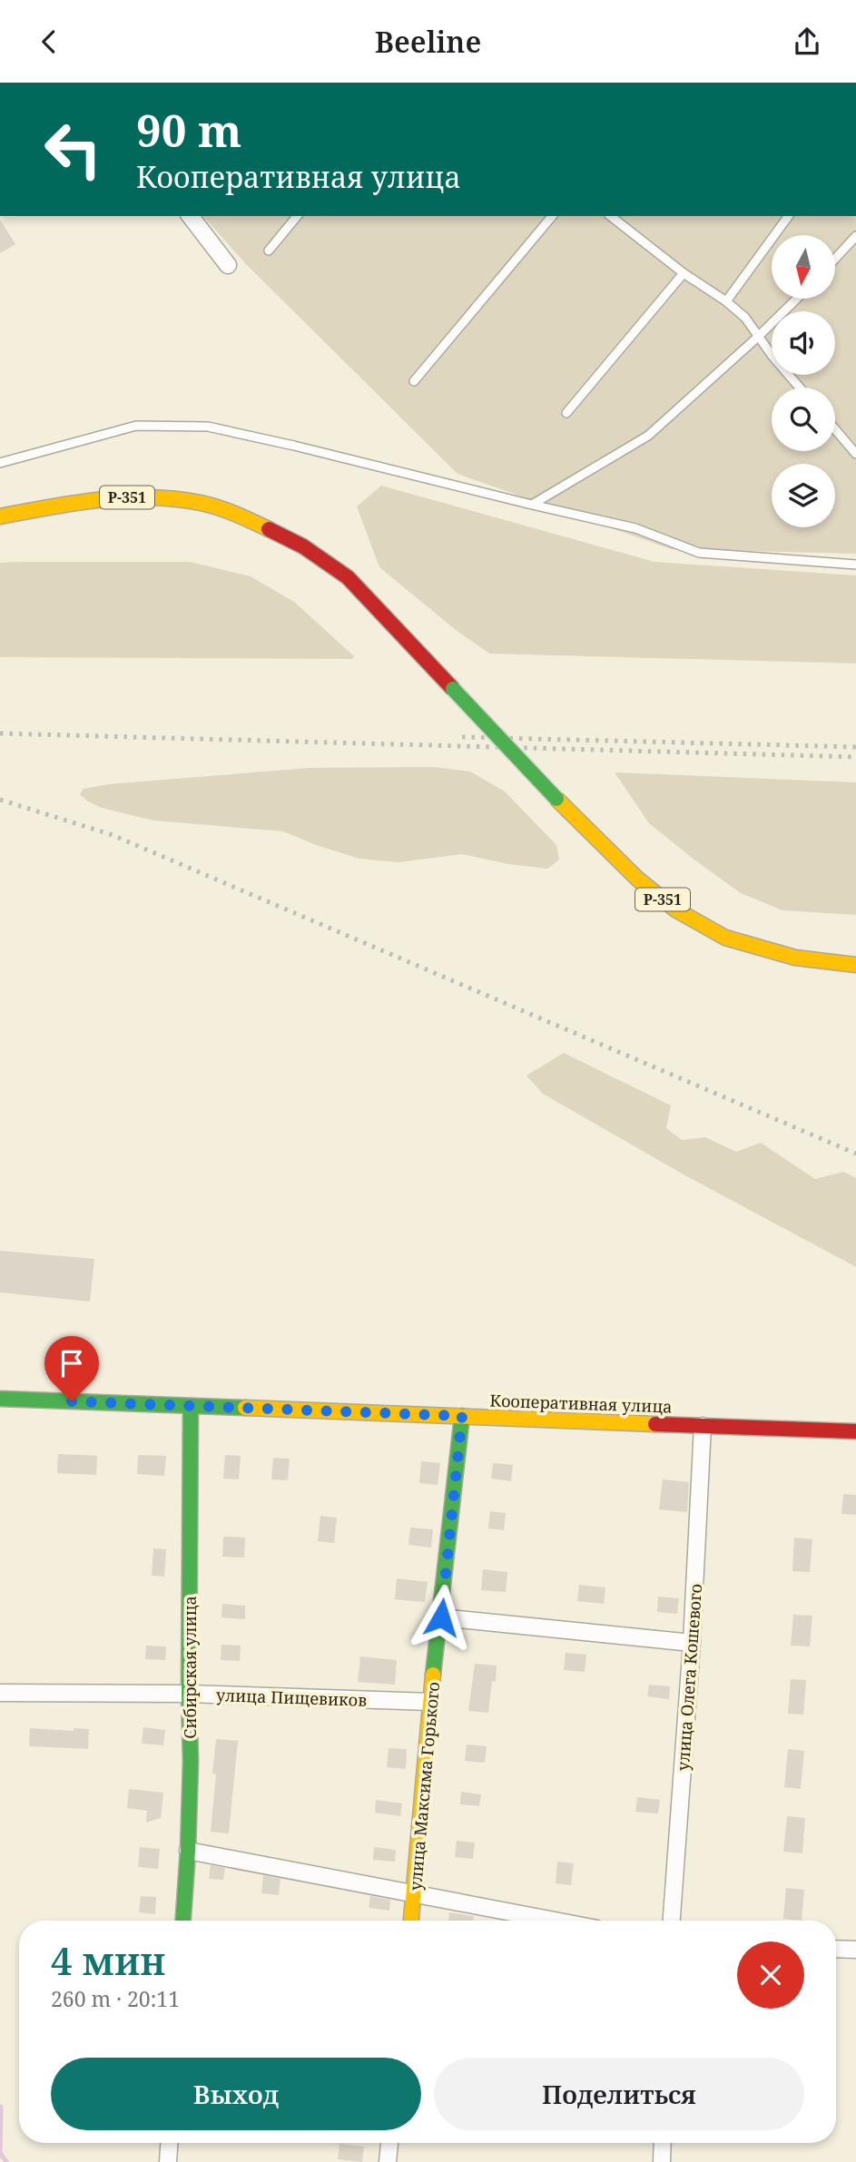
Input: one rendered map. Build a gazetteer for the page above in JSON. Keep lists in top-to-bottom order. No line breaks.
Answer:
{"streets":{"main road":["Р-351","Кооперативная улица","Сибирская улица","улица Максима Горького"],"street":["улица Олега Кошевого","улица Пищевиков"]},"crossings":[["Кооперативная улица","Сибирская улица"],["Кооперативная улица","улица Олега Кошевого"],["Кооперативная улица","улица Максима Горького"],["Сибирская улица","улица Пищевиков"],["улица Пищевиков","улица Максима Горького"]],"north":"bottom","page":{"header":"Beeline","turn":["90 m","Кооперативная улица"],"heading":["4 мин","260 m · 20:11"],"buttons":["Выход","Поделиться"]}}
